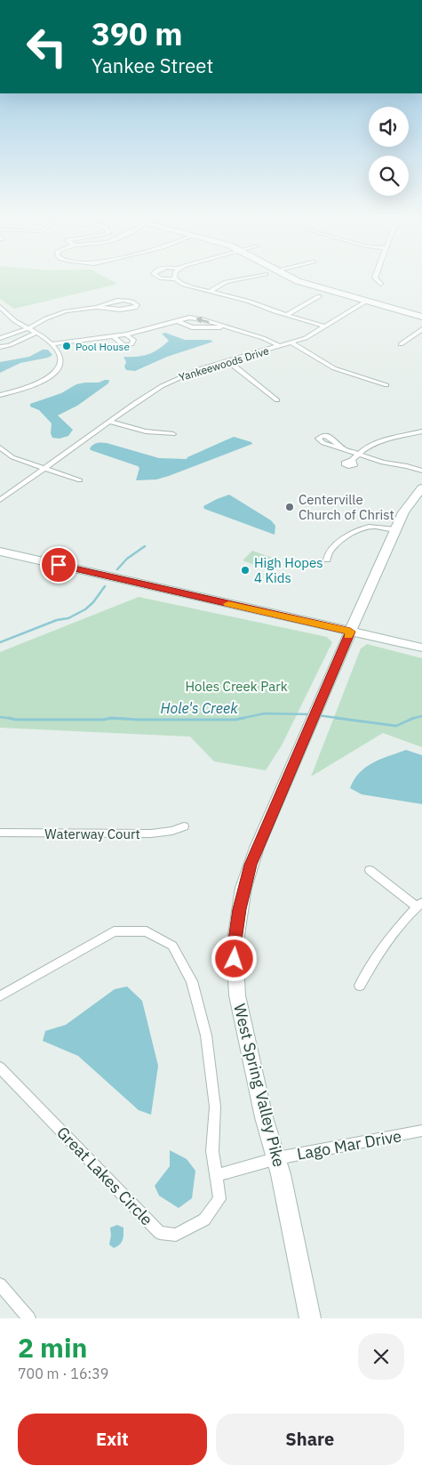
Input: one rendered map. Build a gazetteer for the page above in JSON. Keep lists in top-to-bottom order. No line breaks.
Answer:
{"streets":{"street":["Yankeewoods Drive","Waterway Court","West Spring Valley Pike","Lago Mar Drive","Great Lakes Circle"]},"crossings":[["West Spring Valley Pike","Lago Mar Drive"]],"water":["Hole's Creek"],"parks":["Holes Creek Park"],"places":["Pool House","Centerville Church of Christ","High Hopes 4 Kids"],"page":{"turn":["390 m","Yankee Street"],"heading":["2 min","700 m · 16:39"],"buttons":["Exit","Share"]}}
